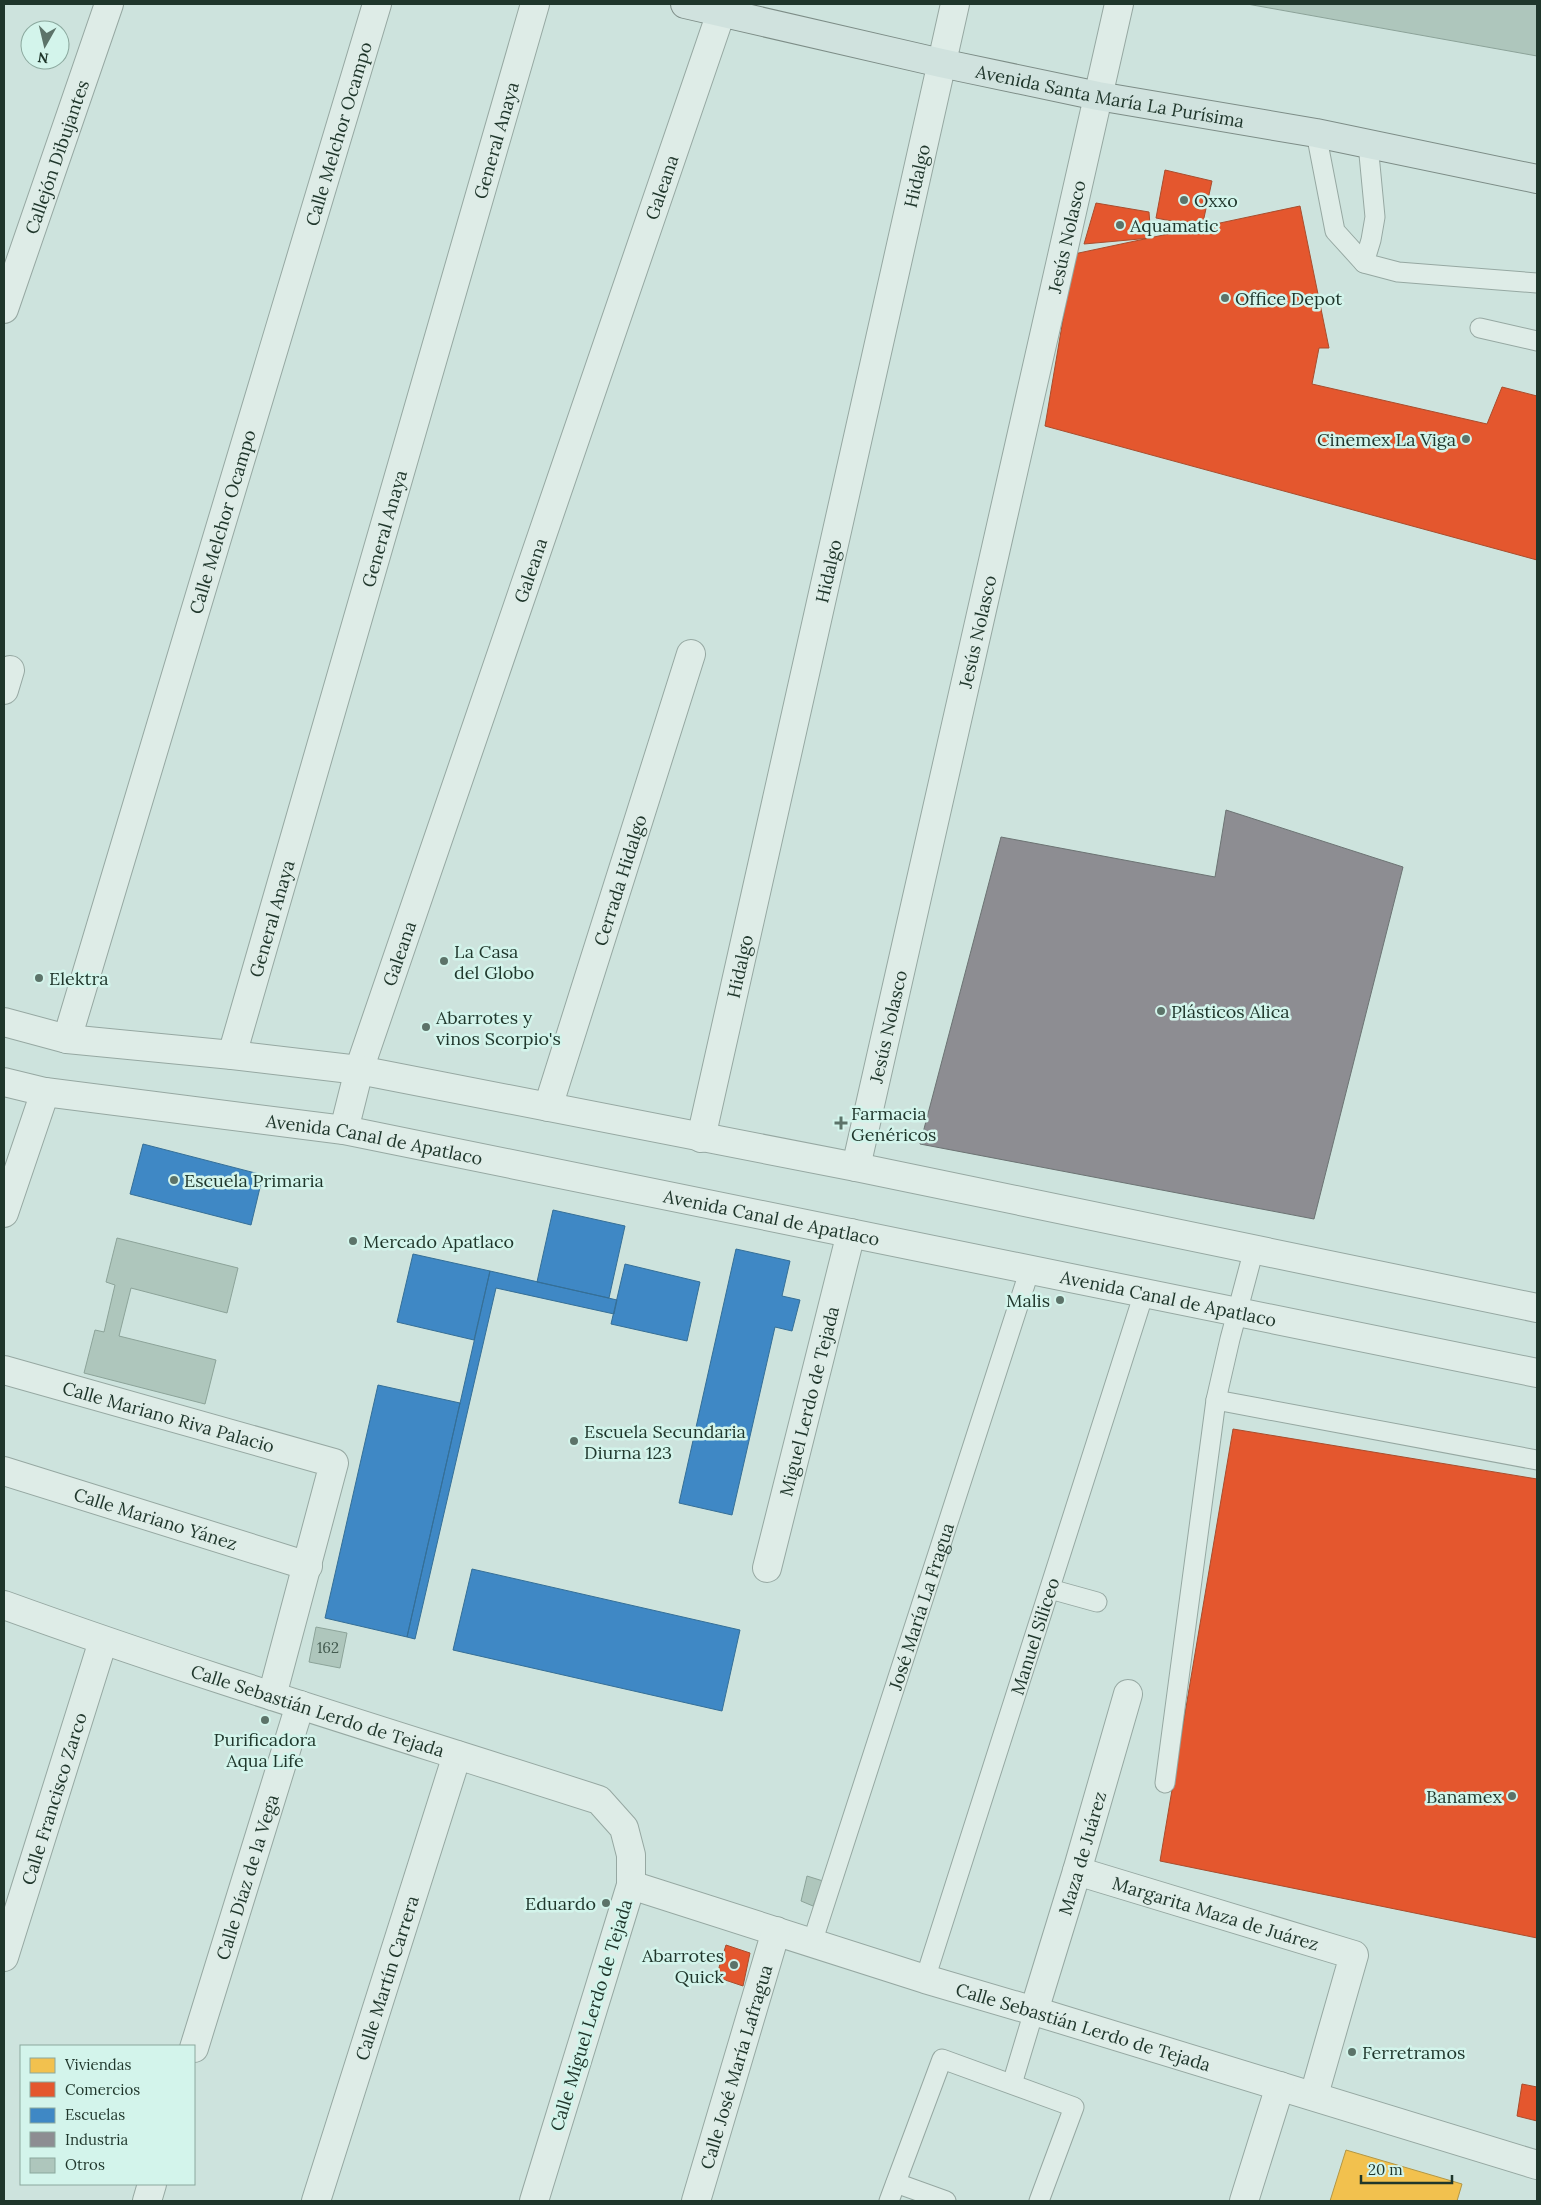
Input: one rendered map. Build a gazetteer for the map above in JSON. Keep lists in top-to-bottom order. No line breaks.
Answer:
{"streets":{"main road":["Avenida Santa María La Purísima"],"street":["Calle Melchor Ocampo","General Anaya","Callejón Dibujantes","Hidalgo","Galeana","Jesús Nolasco","Cerrada Hidalgo","Avenida Canal de Apatlaco","Miguel Lerdo de Tejada","Calle Mariano Riva Palacio","Calle Mariano Yánez","Calle Sebastián Lerdo de Tejada","Calle Francisco Zarco","Maza de Juárez","Calle Díaz de la Vega","Margarita Maza de Juárez","Calle Martín Carrera","Calle Miguel Lerdo de Tejada","Calle José María Lafragua"],"lane":["José María La Fragua","Manuel Siliceo"]},"crossings":[["Avenida Santa María La Purísima","Hidalgo"],["Avenida Santa María La Purísima","Galeana"],["Avenida Santa María La Purísima","Jesús Nolasco"],["Galeana","Avenida Canal de Apatlaco"],["Avenida Canal de Apatlaco","Miguel Lerdo de Tejada"],["Avenida Canal de Apatlaco","José María La Fragua"],["Avenida Canal de Apatlaco","Manuel Siliceo"],["Calle Mariano Riva Palacio","Calle Mariano Yánez"],["José María La Fragua","Calle Sebastián Lerdo de Tejada"],["Manuel Siliceo","Calle Sebastián Lerdo de Tejada"],["Calle Sebastián Lerdo de Tejada","Calle Francisco Zarco"],["Calle Sebastián Lerdo de Tejada","Maza de Juárez"],["Calle Sebastián Lerdo de Tejada","Calle Díaz de la Vega"],["Calle Sebastián Lerdo de Tejada","Margarita Maza de Juárez"],["Calle Sebastián Lerdo de Tejada","Calle Martín Carrera"],["Calle Sebastián Lerdo de Tejada","Calle Miguel Lerdo de Tejada"],["Calle Sebastián Lerdo de Tejada","Calle José María Lafragua"],["Maza de Juárez","Margarita Maza de Juárez"]],"places":{"other":["Oxxo","Aquamatic","Office Depot","Cinemex La Viga","La Casa del Globo","Elektra","Plásticos Alica","Abarrotes y vinos Scorpio's","Escuela Primaria","Mercado Apatlaco","Malis","Escuela Secundaria Diurna 123","Purificadora Aqua Life","Banamex","Eduardo","Abarrotes Quick","Ferretramos"],"health":["Farmacia Genéricos"]},"house_numbers":["162"],"legend":["Viviendas","Comercios","Escuelas","Industria","Otros"],"scale_bar":"20 m","north":"bottom"}
